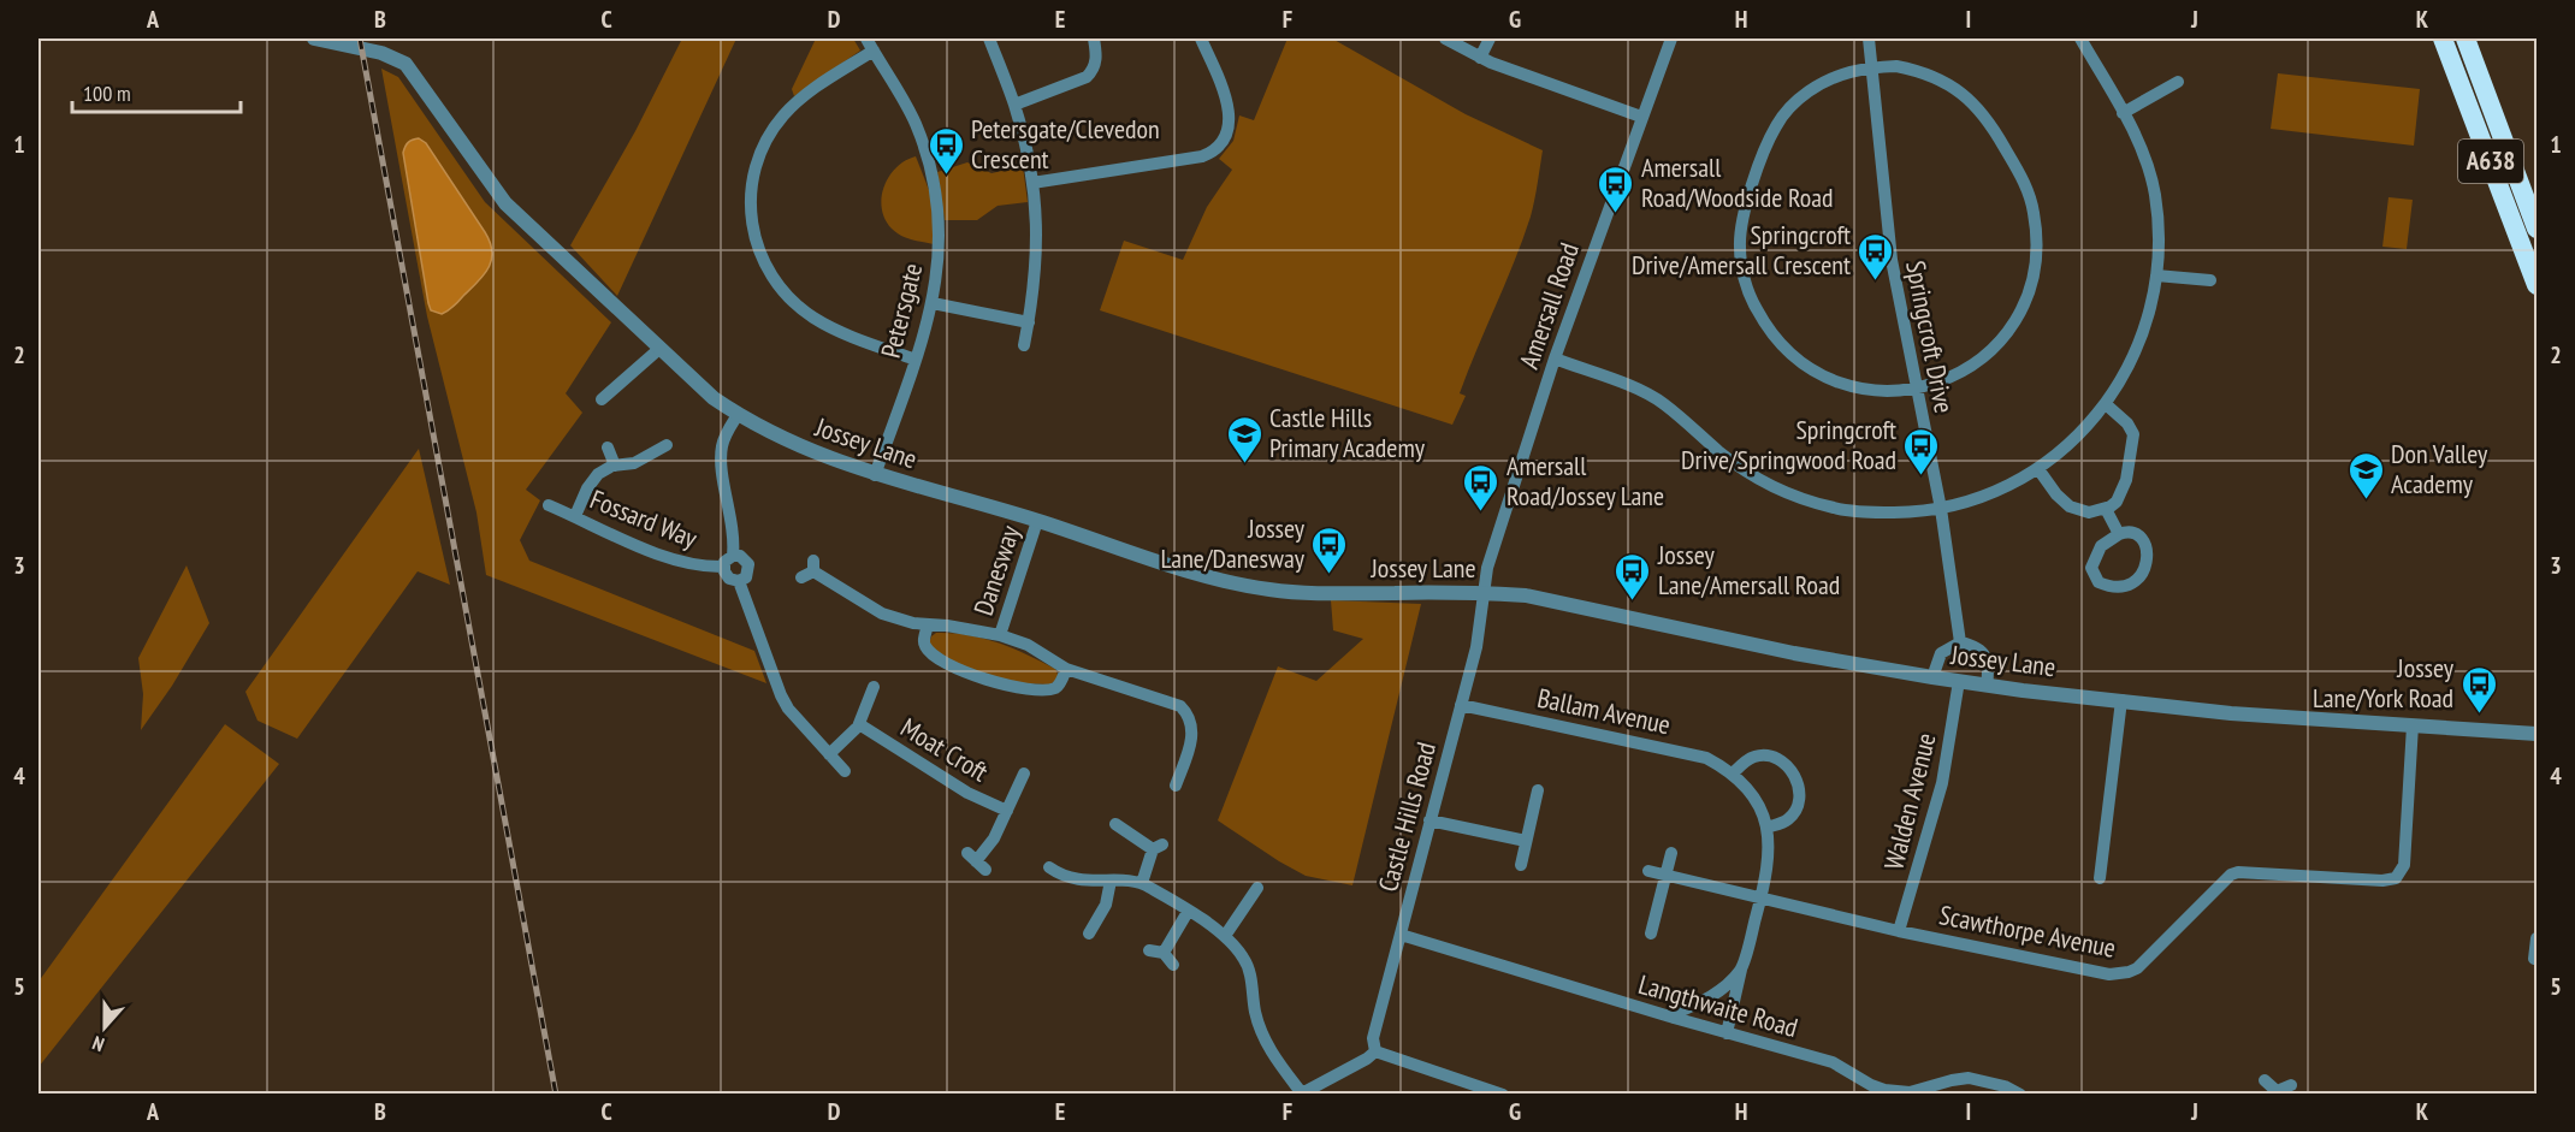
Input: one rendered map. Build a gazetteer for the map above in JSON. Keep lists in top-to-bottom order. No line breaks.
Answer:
{"streets":{"highway":["A638"],"street":["Amersall Road","Petersgate","Springcroft Drive","Jossey Lane","Fossard Way","Danesway","Ballam Avenue","Moat Croft","Walden Avenue","Castle Hills Road","Scawthorpe Avenue","Langthwaite Road"]},"crossings":[["Amersall Road","Jossey Lane"],["Amersall Road","Castle Hills Road"],["Petersgate","Jossey Lane"],["Jossey Lane","Danesway"],["Jossey Lane","Walden Avenue"],["Jossey Lane","Castle Hills Road"],["Jossey Lane","Scawthorpe Avenue"],["Ballam Avenue","Castle Hills Road"],["Ballam Avenue","Scawthorpe Avenue"],["Ballam Avenue","Langthwaite Road"],["Walden Avenue","Scawthorpe Avenue"],["Castle Hills Road","Langthwaite Road"]],"places":{"bus stop":["Petersgate/Clevedon Crescent","Amersall Road/Woodside Road","Springcroft Drive/Amersall Crescent","Springcroft Drive/Springwood Road","Amersall Road/Jossey Lane","Jossey Lane/Danesway","Jossey Lane/Amersall Road","Jossey Lane/York Road"],"school or university":["Castle Hills Primary Academy","Don Valley Academy"]},"scale_bar":"100 m","north":"bottom","grid":{"columns":["A","B","C","D","E","F","G","H","I","J","K"],"rows":["1","2","3","4","5"]}}
